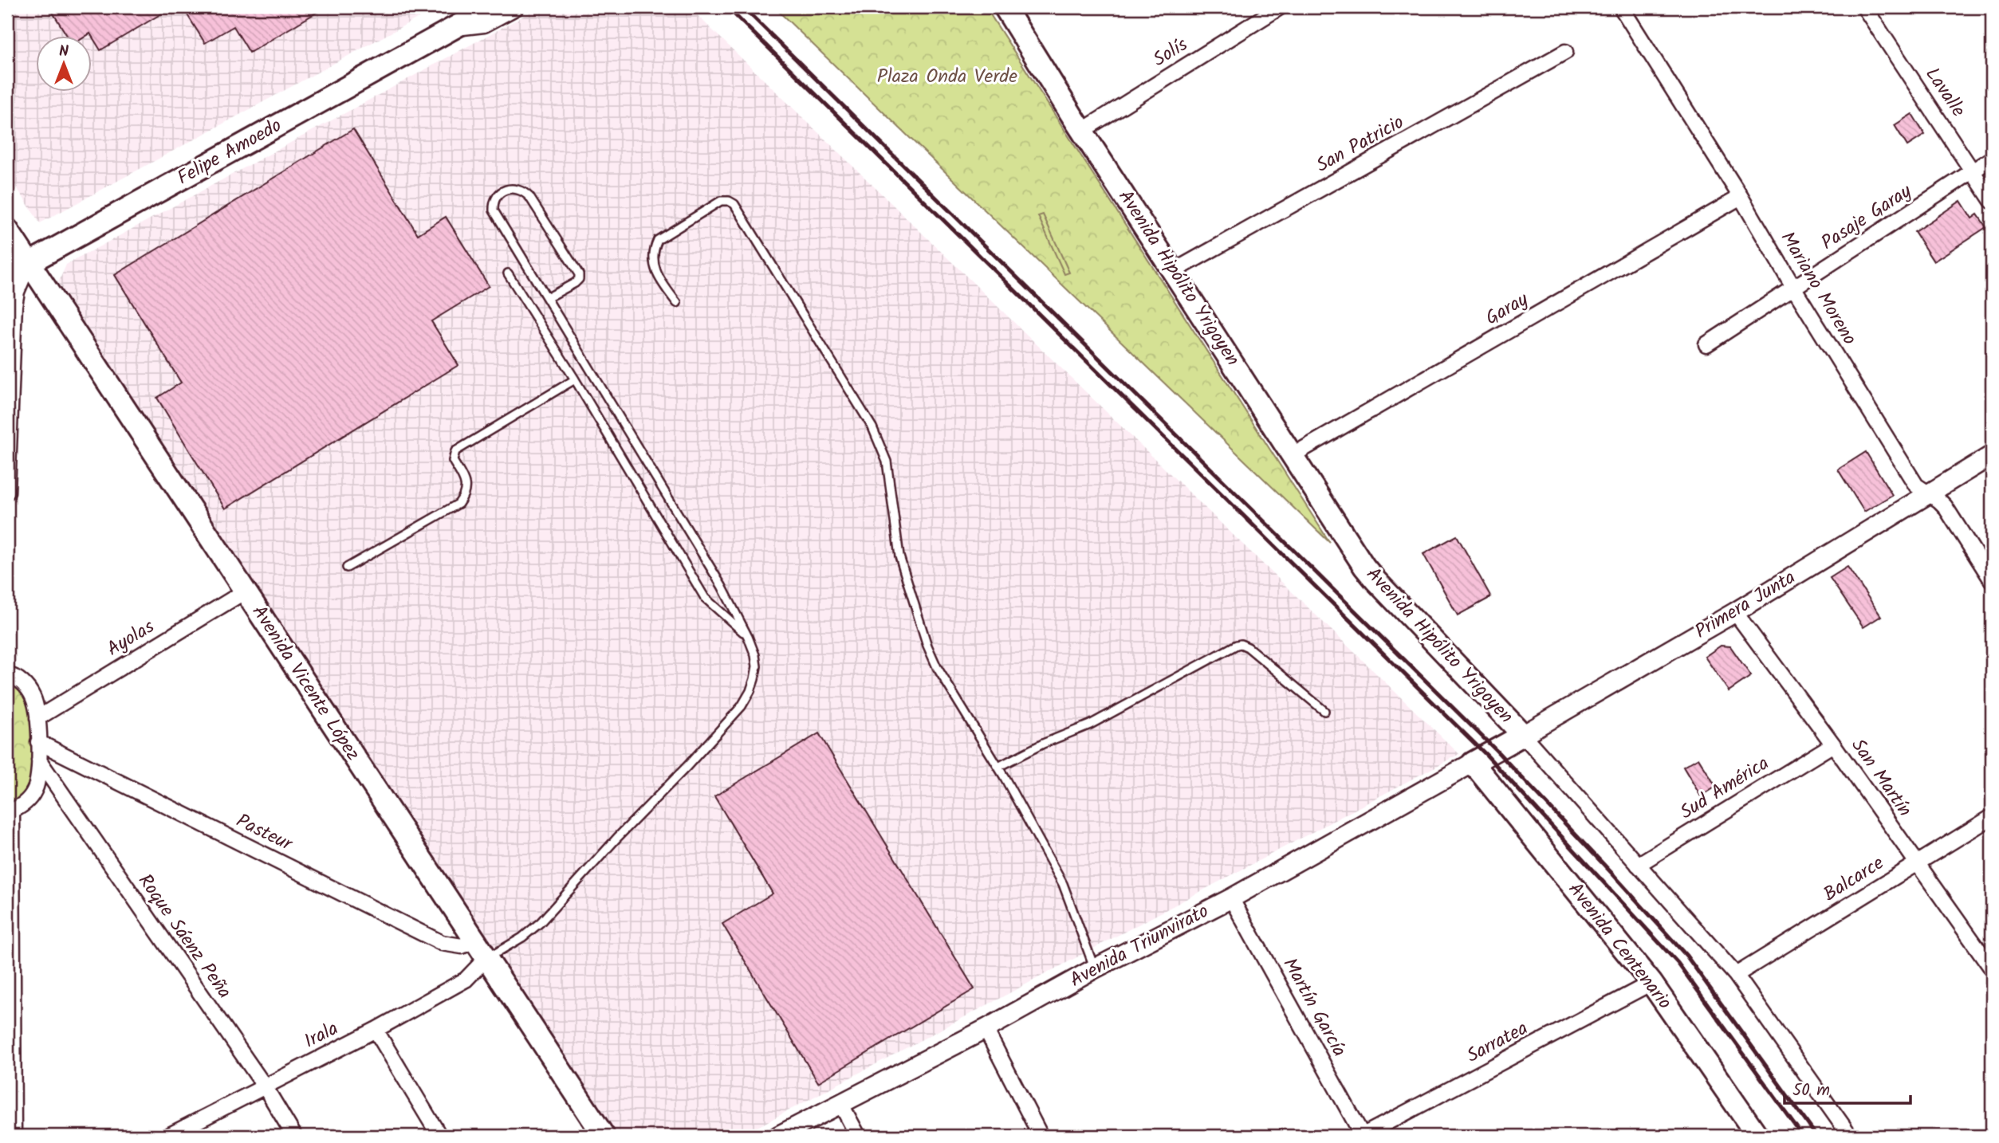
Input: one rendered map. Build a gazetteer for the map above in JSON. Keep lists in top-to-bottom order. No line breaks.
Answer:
{"streets":{"main road":["Felipe Amoedo","Avenida Hipólito Yrigoyen","Primera Junta","Avenida Vicente López","Avenida Triunvirato","Avenida Centenario"],"street":["Solís","Lavalle","San Patricio","Pasaje Garay","Mariano Moreno","Garay","Ayolas","San Martín","Sud América","Pasteur","Balcarce","Roque Sáenz Peña","Martín García","Irala","Sarratea"]},"crossings":[["Solís","Avenida Hipólito Yrigoyen"],["Lavalle","Pasaje Garay"],["San Patricio","Avenida Hipólito Yrigoyen"],["Felipe Amoedo","Avenida Vicente López"],["Pasaje Garay","Mariano Moreno"],["Avenida Hipólito Yrigoyen","Garay"],["Avenida Hipólito Yrigoyen","Primera Junta"],["Avenida Hipólito Yrigoyen","Sud América"],["Avenida Hipólito Yrigoyen","Balcarce"],["Mariano Moreno","Garay"],["Mariano Moreno","Primera Junta"],["Primera Junta","San Martín"],["Primera Junta","Avenida Triunvirato"],["Ayolas","Avenida Vicente López"],["Avenida Vicente López","Pasteur"],["Avenida Vicente López","Irala"],["San Martín","Sud América"],["San Martín","Balcarce"],["Roque Sáenz Peña","Irala"],["Avenida Triunvirato","Avenida Centenario"],["Avenida Triunvirato","Martín García"],["Avenida Centenario","Sarratea"],["Martín García","Sarratea"]],"parks":["Plaza Onda Verde"],"scale_bar":"50 m","north":"top"}
